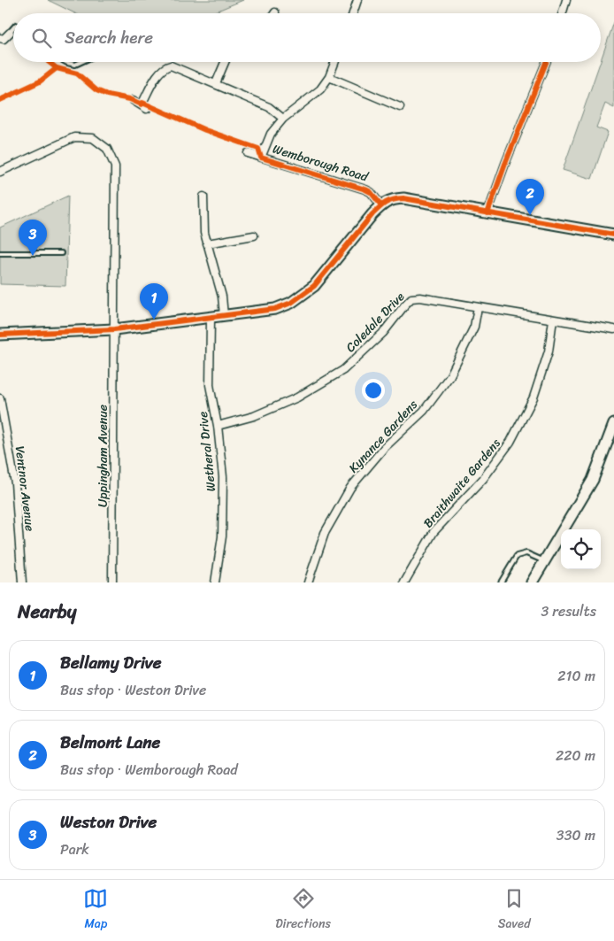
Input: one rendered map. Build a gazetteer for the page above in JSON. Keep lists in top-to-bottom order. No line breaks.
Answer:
{"streets":{"street":["Wemborough Road","Coledale Drive","Kynance Gardens","Wetheral Drive","Uppingham Avenue","Braithwaite Gardens","Ventnor Avenue"]},"crossings":[["Coledale Drive","Kynance Gardens"],["Coledale Drive","Wetheral Drive"],["Coledale Drive","Braithwaite Gardens"]],"page":{"search":"Search here","pins":["2","3","1"],"heading":["Nearby","3 results"],"list":[{"mark":"1","name":"Bellamy Drive","note":"Bus stop · Weston Drive","value":"210 m"},{"mark":"2","name":"Belmont Lane","note":"Bus stop · Wemborough Road","value":"220 m"},{"mark":"3","name":"Weston Drive","note":"Park","value":"330 m"}],"nav":["Map","Directions","Saved"]}}
